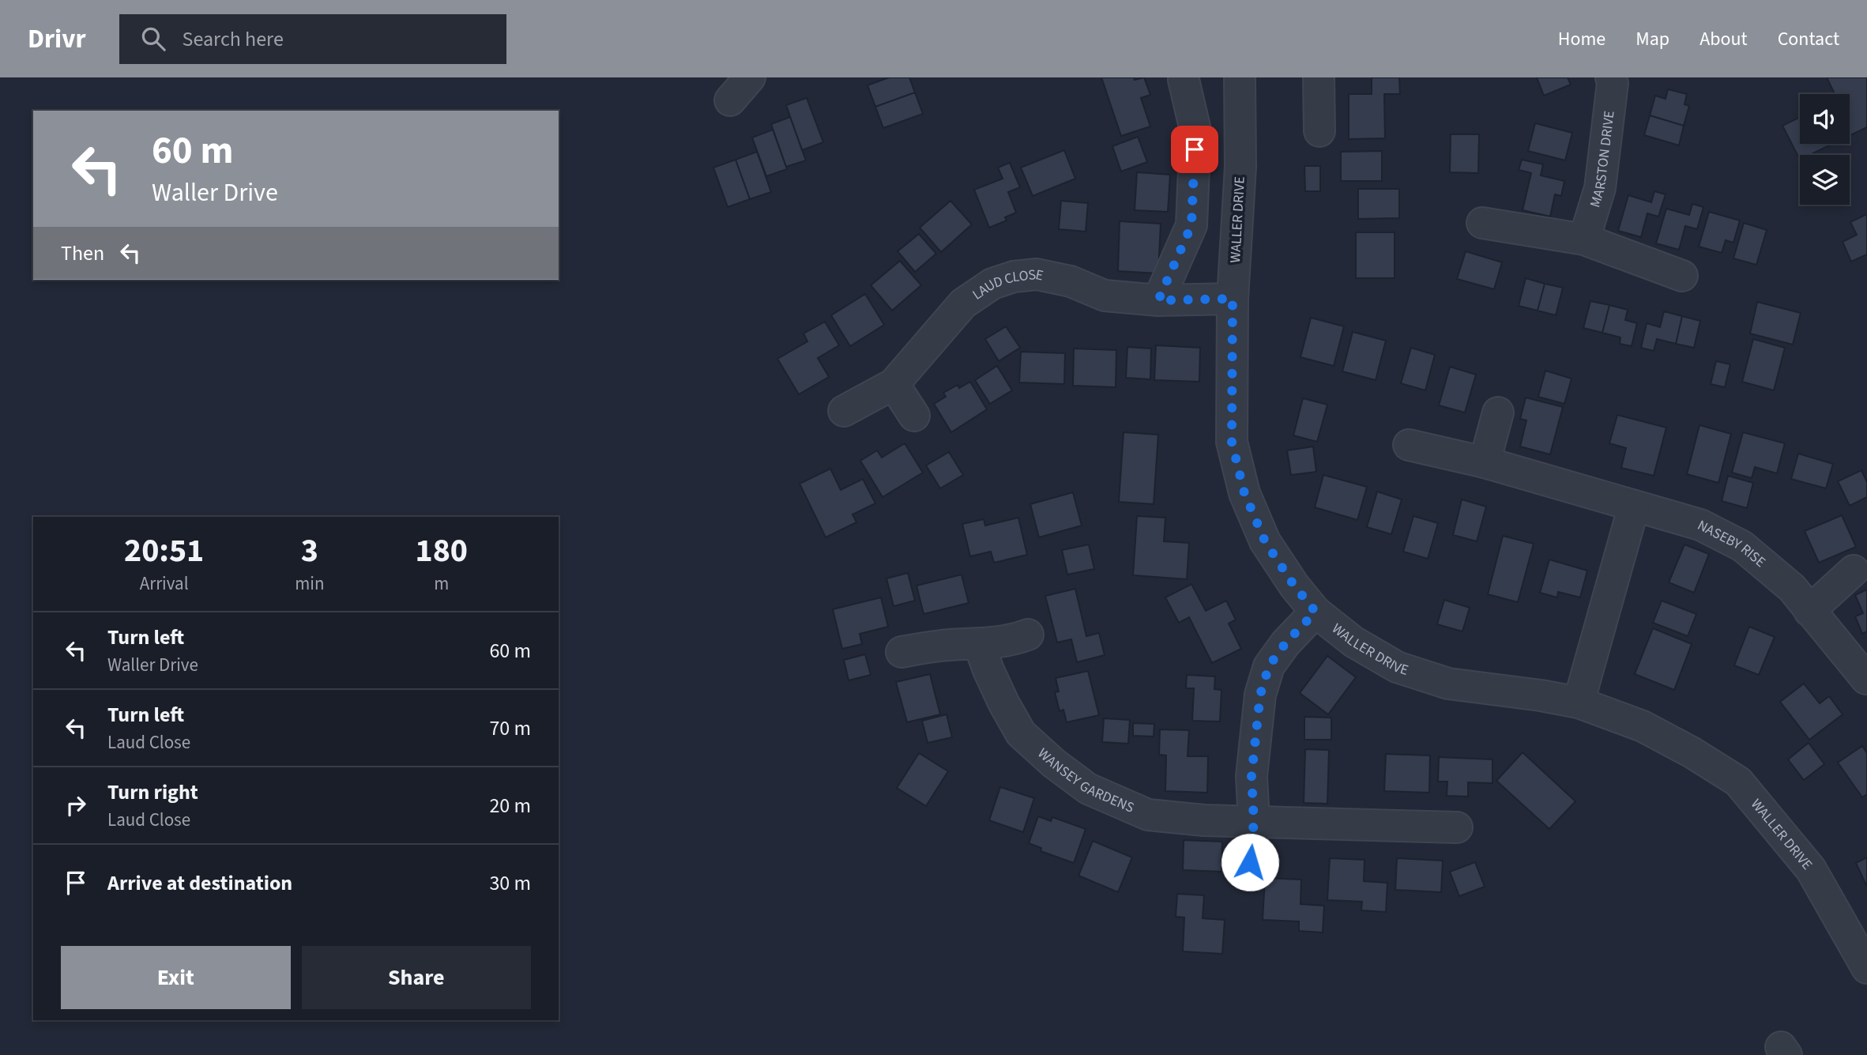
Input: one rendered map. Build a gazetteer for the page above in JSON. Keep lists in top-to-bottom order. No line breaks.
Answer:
{"streets":{"street":["MARSTON DRIVE","WALLER DRIVE","LAUD CLOSE","NASEBY RISE","WANSEY GARDENS"]},"crossings":[["WALLER DRIVE","LAUD CLOSE"]],"page":{"header":"Drivr","search":"Search here","nav":["Home","Map","About","Contact"],"turn":["60 m","Waller Drive"],"then":"Then","eta":["20:51","Arrival","3","min","180","m"],"list":[{"name":"Turn left","note":"Waller Drive","value":"60 m"},{"name":"Turn left","note":"Laud Close","value":"70 m"},{"name":"Turn right","note":"Laud Close","value":"20 m"},{"name":"Arrive at destination","value":"30 m"}],"buttons":["Exit","Share"]}}
